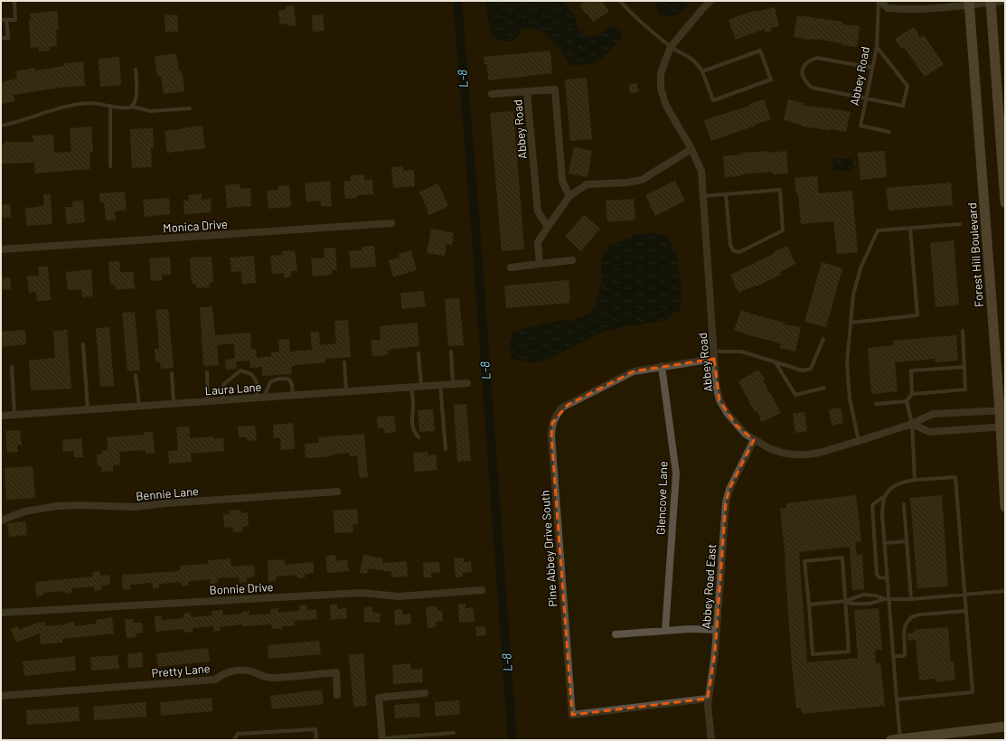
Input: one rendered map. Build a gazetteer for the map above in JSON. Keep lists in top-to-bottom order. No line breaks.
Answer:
{"streets":{"main road":["Forest Hill Boulevard"],"street":["Abbey Road","Monica Drive","Laura Lane","Bennie Lane","Glencove Lane","Pine Abbey Drive South","Abbey Road East","Bonnie Drive","Pretty Lane"]},"crossings":[["Abbey Road","Forest Hill Boulevard"],["Abbey Road","Pine Abbey Drive South"],["Abbey Road","Abbey Road East"],["Glencove Lane","Pine Abbey Drive South"],["Pine Abbey Drive South","Abbey Road East"]],"water":["L-8"]}
